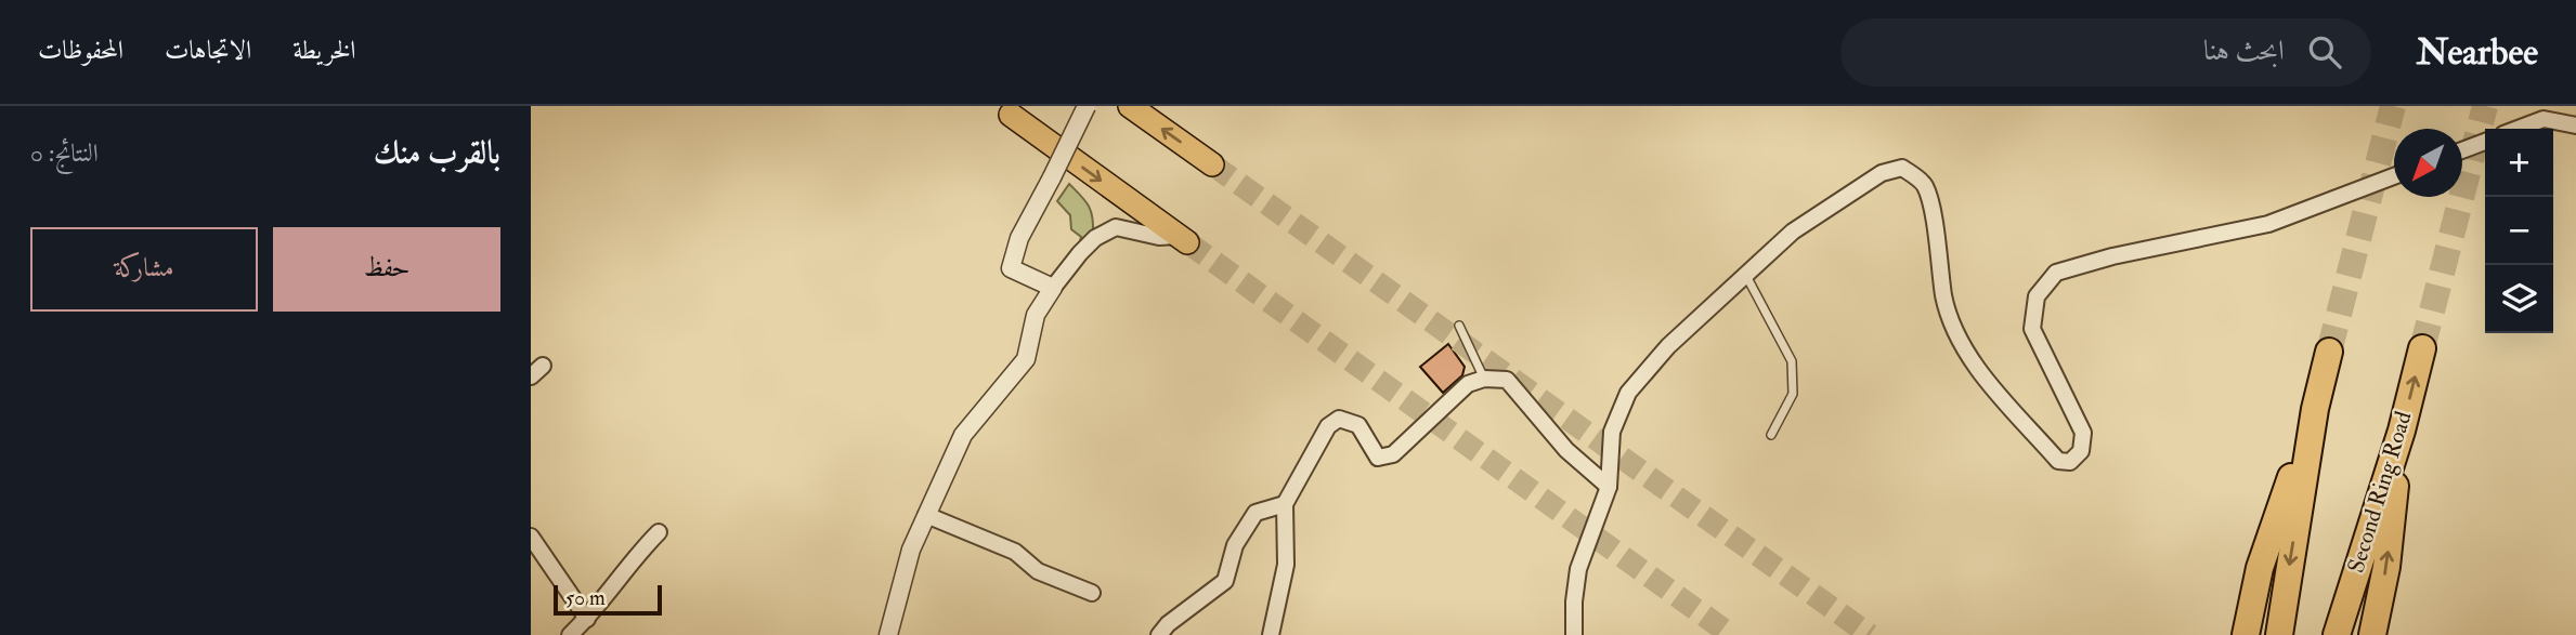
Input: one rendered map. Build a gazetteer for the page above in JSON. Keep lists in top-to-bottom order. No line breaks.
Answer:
{"streets":{"highway":["Second Ring Road"]},"scale_bar":"50 m","north":"bottom left","page":{"header":"Nearbee","search":"ابحث هنا","nav":["الخريطة","الاتجاهات","المحفوظات"],"heading":["بالقرب منك","النتائج: 0"],"map_buttons":["+","−"],"buttons":["حفظ","مشاركة"],"scale":"50 m"}}
